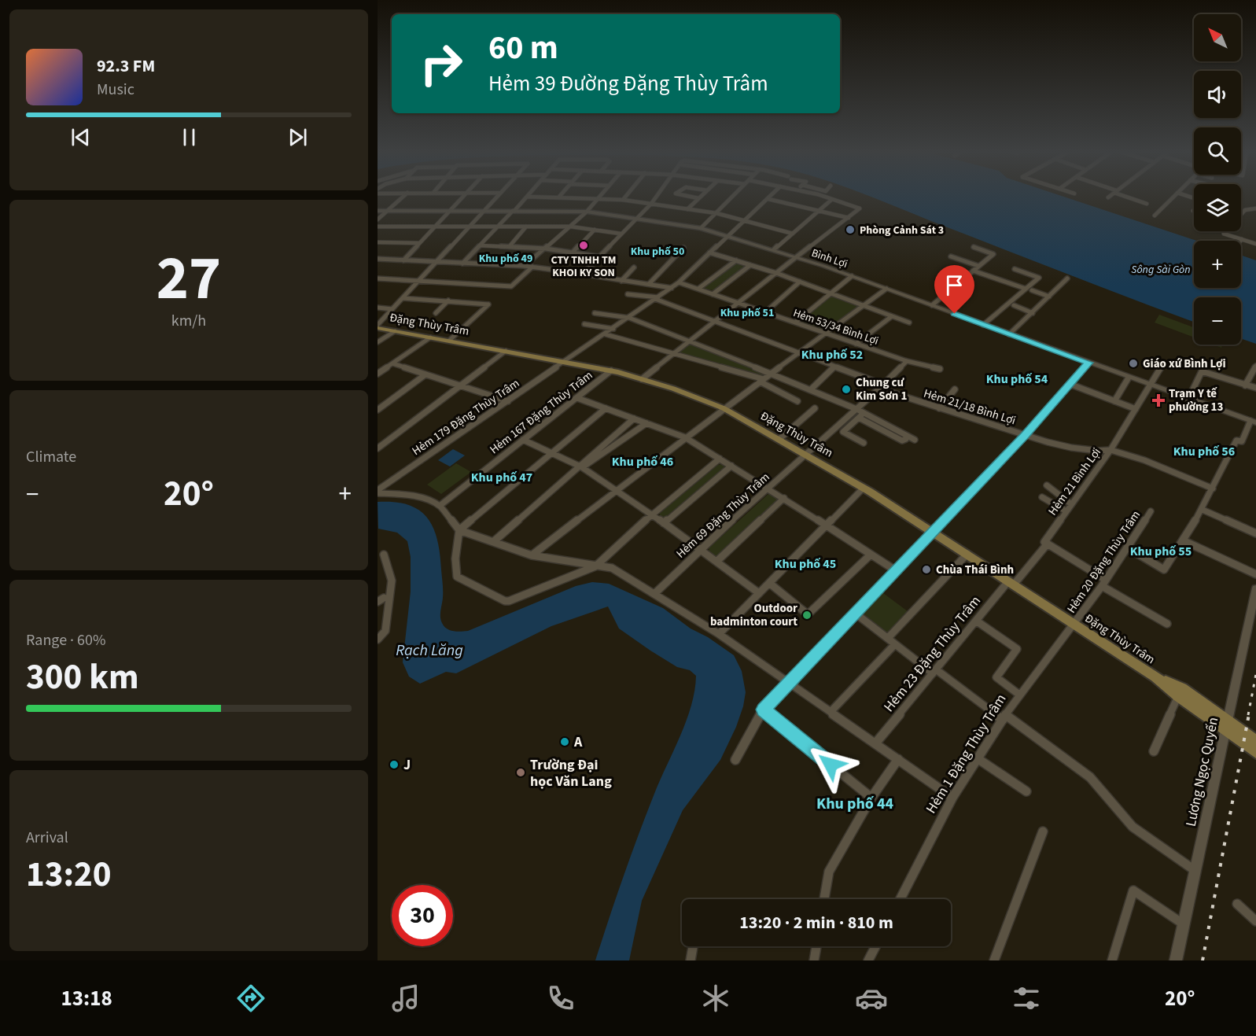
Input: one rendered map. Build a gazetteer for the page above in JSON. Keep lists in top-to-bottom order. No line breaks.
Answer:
{"streets":{"main road":["Đặng Thùy Trâm"],"street":["Bình Lợi","Hẻm 53/34 Bình Lợi","Hẻm 21/18 Bình Lợi","Hẻm 167 Đặng Thùy Trâm","Hẻm 179 Đặng Thùy Trâm","Hẻm 21 Bình Lợi","Hẻm 69 Đặng Thùy Trâm","Hẻm 20 Đặng Thùy Trâm","Hẻm 23 Đặng Thùy Trâm","Hẻm 1 Đặng Thùy Trâm","Lương Ngọc Quyến"]},"crossings":[["Bình Lợi","Hẻm 179 Đặng Thùy Trâm"],["Bình Lợi","Hẻm 21 Bình Lợi"],["Đặng Thùy Trâm","Hẻm 167 Đặng Thùy Trâm"],["Đặng Thùy Trâm","Hẻm 179 Đặng Thùy Trâm"],["Đặng Thùy Trâm","Hẻm 21 Bình Lợi"],["Đặng Thùy Trâm","Hẻm 69 Đặng Thùy Trâm"],["Đặng Thùy Trâm","Hẻm 20 Đặng Thùy Trâm"],["Đặng Thùy Trâm","Hẻm 23 Đặng Thùy Trâm"],["Đặng Thùy Trâm","Hẻm 1 Đặng Thùy Trâm"],["Đặng Thùy Trâm","Lương Ngọc Quyến"],["Hẻm 53/34 Bình Lợi","Hẻm 179 Đặng Thùy Trâm"],["Hẻm 53/34 Bình Lợi","Hẻm 69 Đặng Thùy Trâm"],["Hẻm 21/18 Bình Lợi","Hẻm 179 Đặng Thùy Trâm"],["Hẻm 21/18 Bình Lợi","Hẻm 21 Bình Lợi"],["Hẻm 21/18 Bình Lợi","Hẻm 69 Đặng Thùy Trâm"],["Hẻm 21 Bình Lợi","Hẻm 23 Đặng Thùy Trâm"],["Hẻm 20 Đặng Thùy Trâm","Hẻm 1 Đặng Thùy Trâm"]],"districts":["Khu phố 50","Khu phố 49","Khu phố 51","Khu phố 52","Khu phố 54","Khu phố 56","Khu phố 46","Khu phố 47","Khu phố 55","Khu phố 45","Khu phố 44"],"water":["Sông Sài Gòn","Rạch Lăng"],"places":{"other":["Phòng Cảnh Sát 3","CTY TNHH TM KHOI KY SON","Giáo xứ Bình Lợi","Chung cư Kim Sơn 1","Chùa Thái Bình","Outdoor badminton court","A","J","Trường Đại học Văn Lang"],"health":["Trạm Y tế phường 13"]},"north":"top left","page":{"map_buttons":["+","−"],"turn":["60 m","Hẻm 39 Đường Đặng Thùy Trâm"],"song":["92.3 FM","Music"],"tile":[["27","km/h"],"Climate",["Range · 60%","300 km"],["Arrival","13:20"]],"heat":["−","20°","+"],"limit":"30","trip":"13:20 · 2 min · 810 m","tabs":["13:18","20°"]}}
